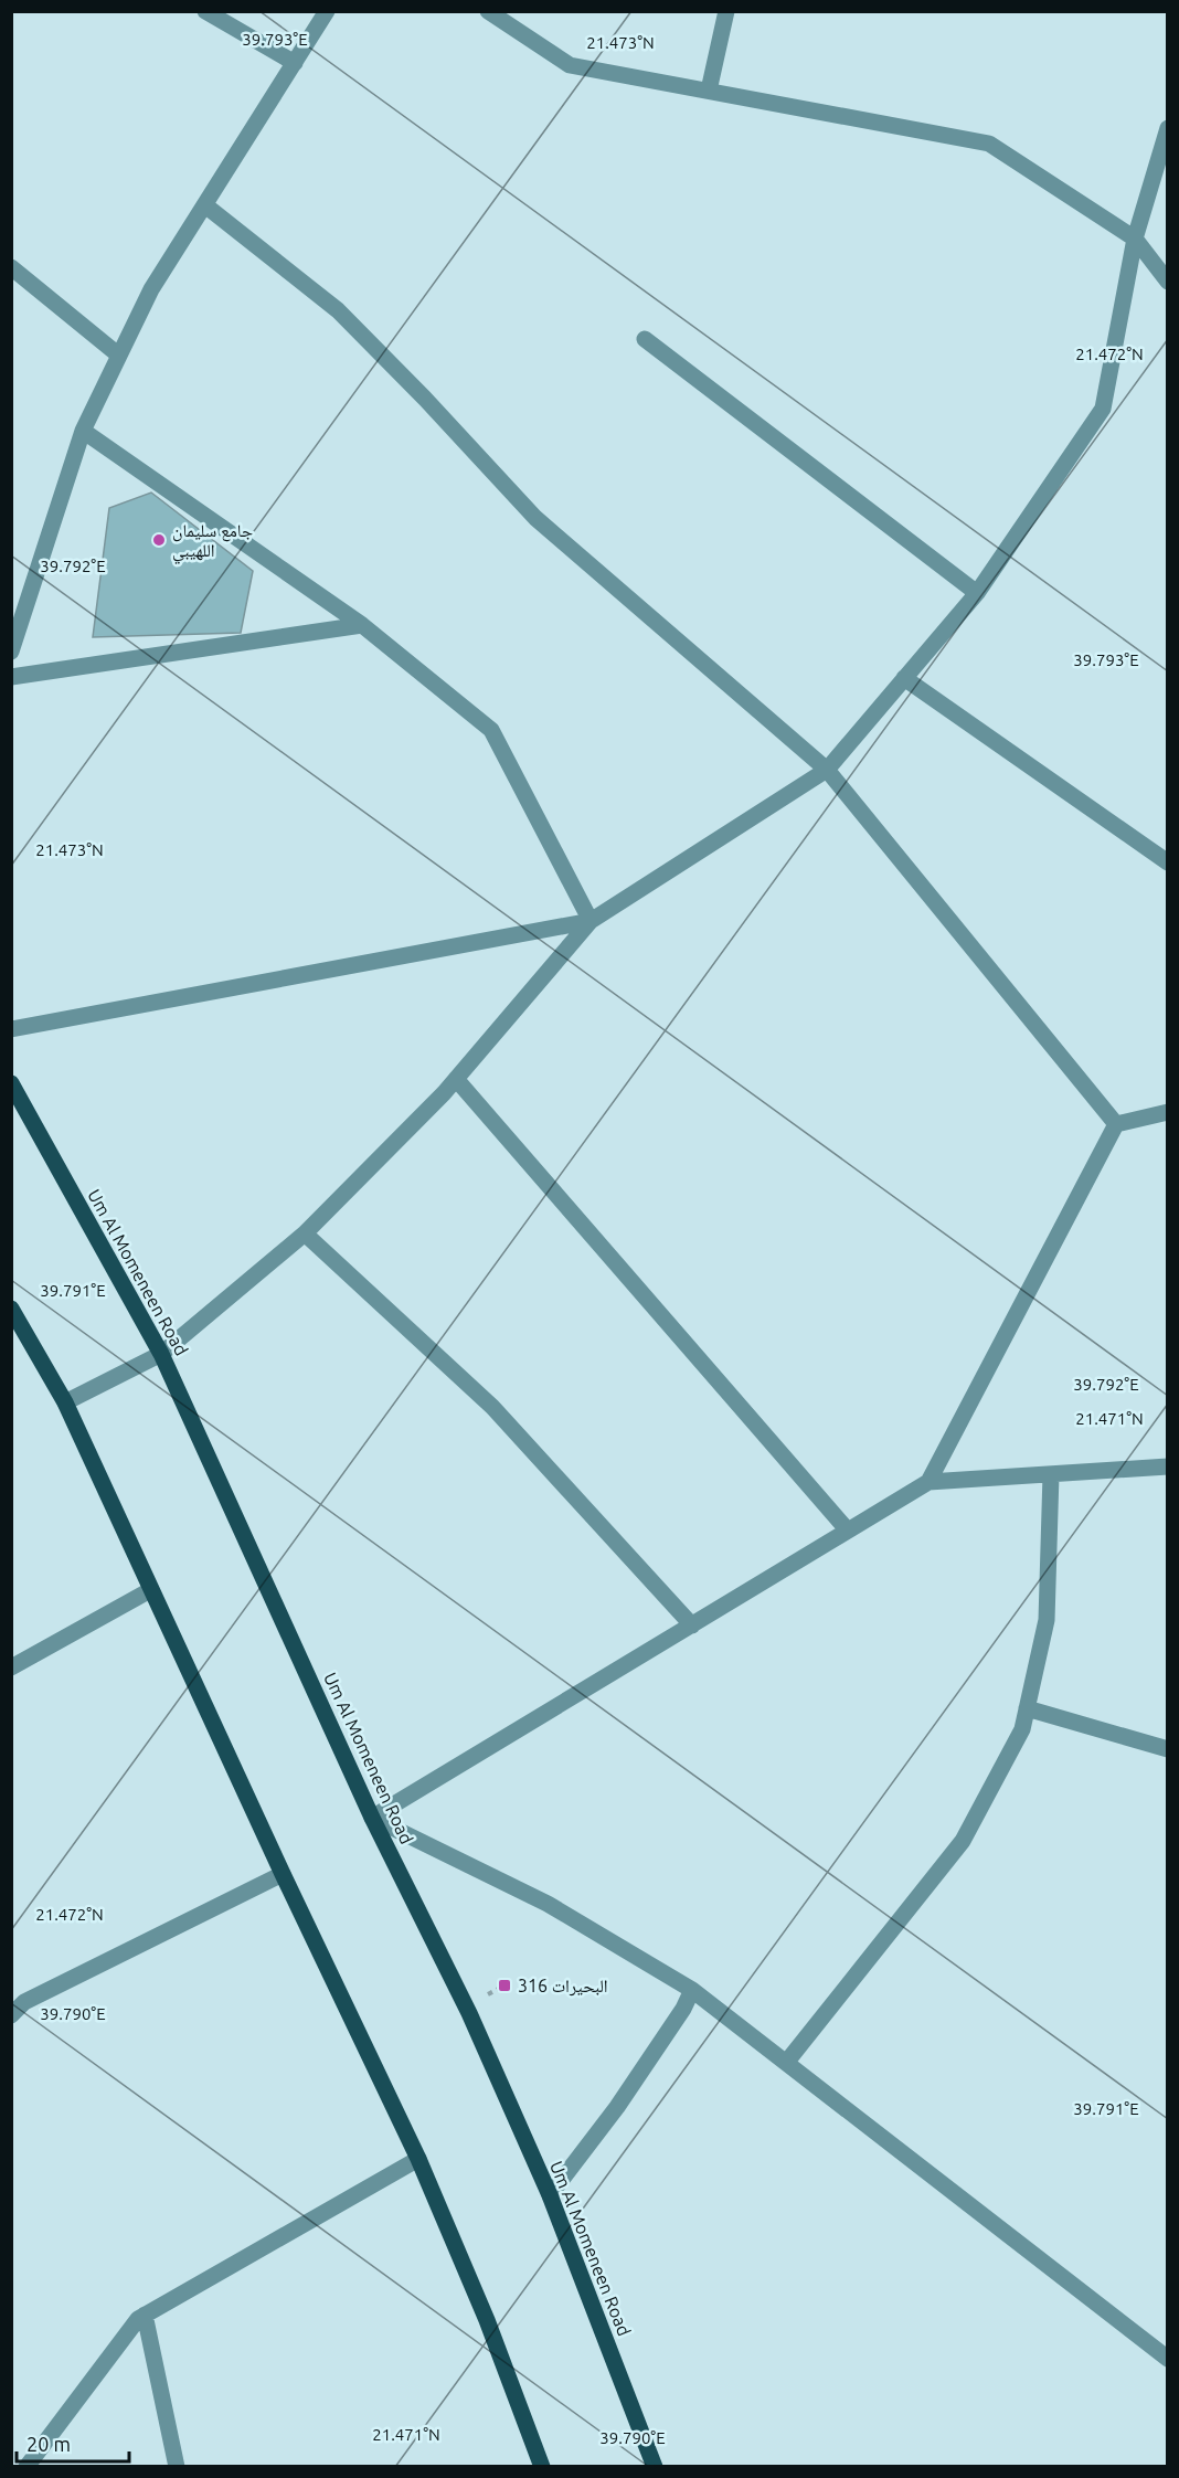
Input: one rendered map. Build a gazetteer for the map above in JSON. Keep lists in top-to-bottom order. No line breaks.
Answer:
{"streets":{"main road":["Um Al Momeneen Road"]},"places":{"other":["جامع سليمان اللهيبي"],"transit":["البحيرات 316"]},"scale_bar":"20 m","coordinates":["39.793°E","21.473°N","21.472°N","39.792°E","39.791°E","21.471°N","39.790°E"]}
